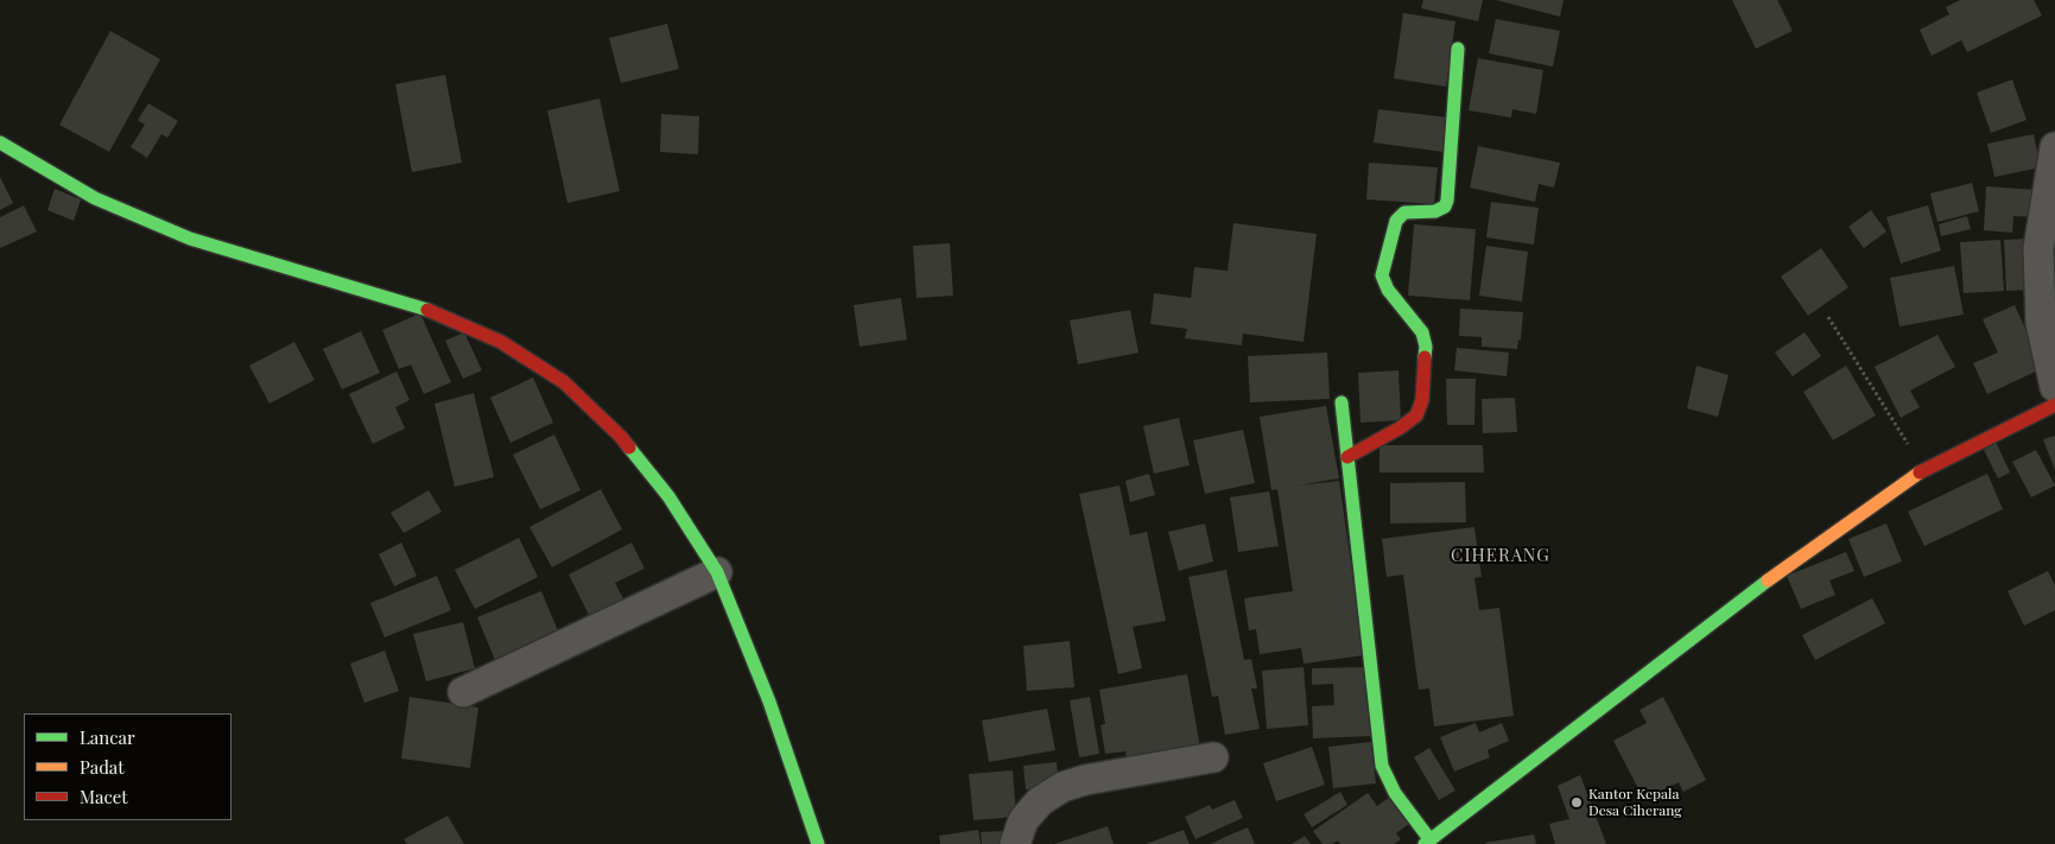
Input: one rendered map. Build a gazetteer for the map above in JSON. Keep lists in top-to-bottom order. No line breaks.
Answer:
{"districts":["CIHERANG"],"places":["Kantor Kepala Desa Ciherang"],"legend":["Lancar","Padat","Macet"]}
